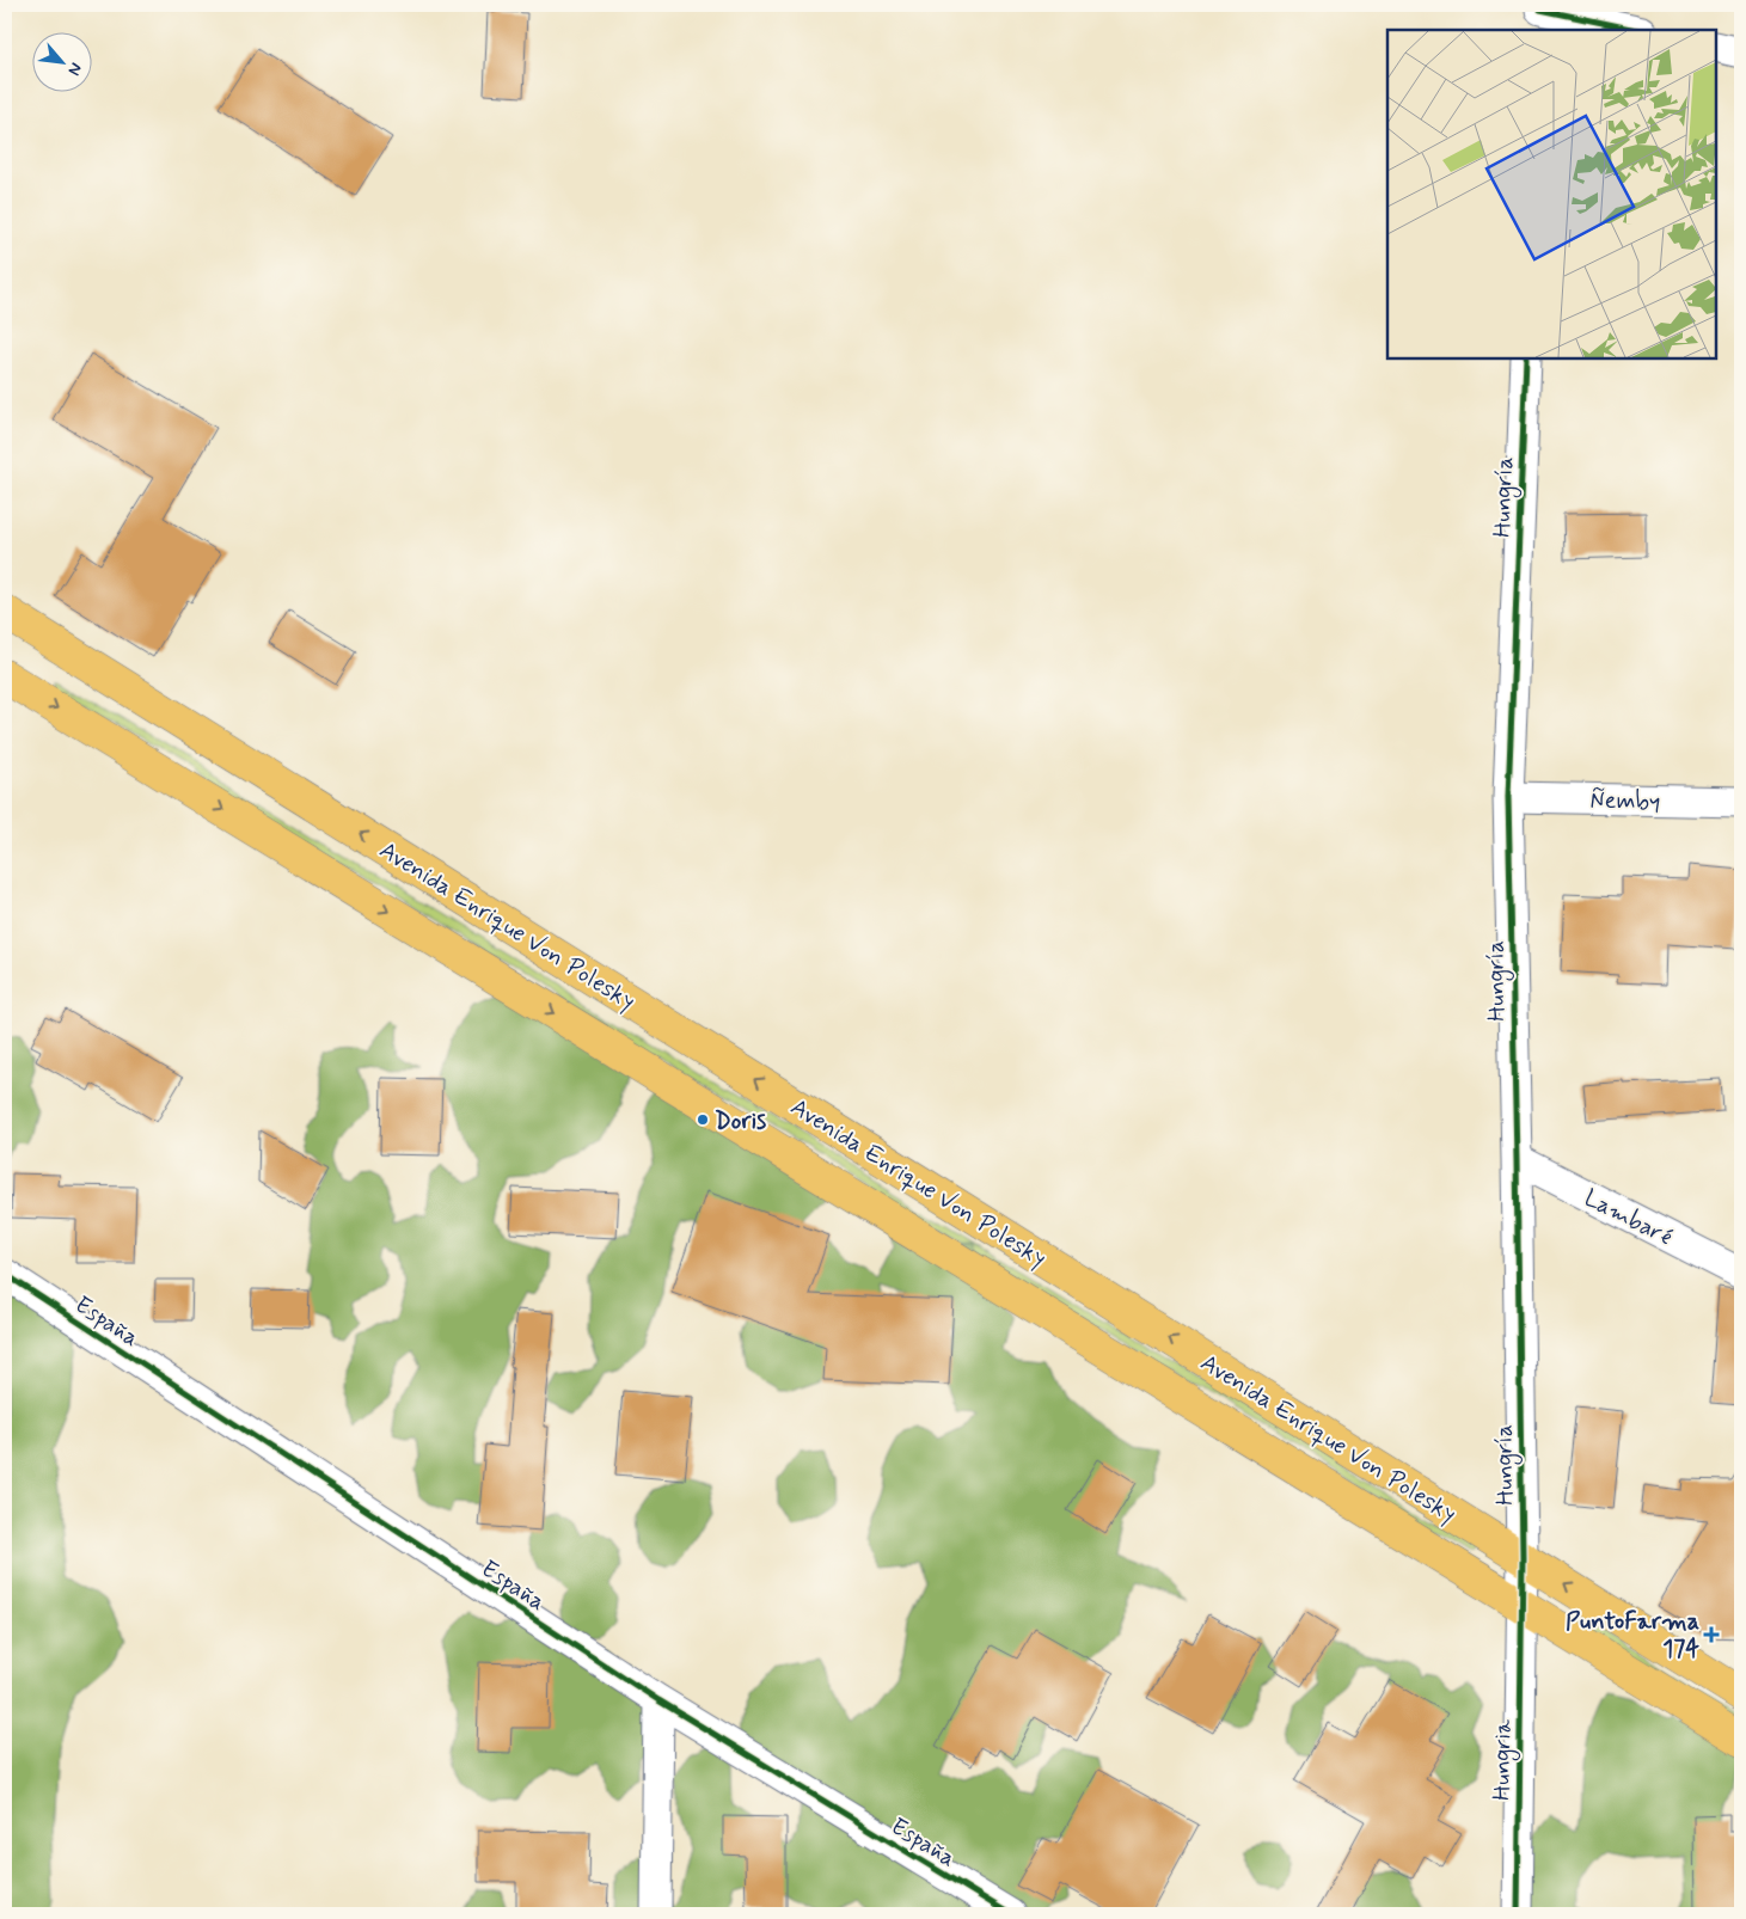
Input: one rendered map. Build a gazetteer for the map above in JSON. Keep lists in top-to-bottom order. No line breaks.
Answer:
{"streets":{"main road":["Avenida Enrique Von Polesky"],"street":["Hungría","Ñemby","Lambaré","España","Hungria"]},"crossings":[["Hungría","Ñemby"],["Hungría","Avenida Enrique Von Polesky"],["Hungría","Lambaré"],["Hungría","Hungria"],["Avenida Enrique Von Polesky","Hungria"]],"places":{"other":["Doris"],"health":["PuntoFarma 174"]},"north":"bottom right"}
